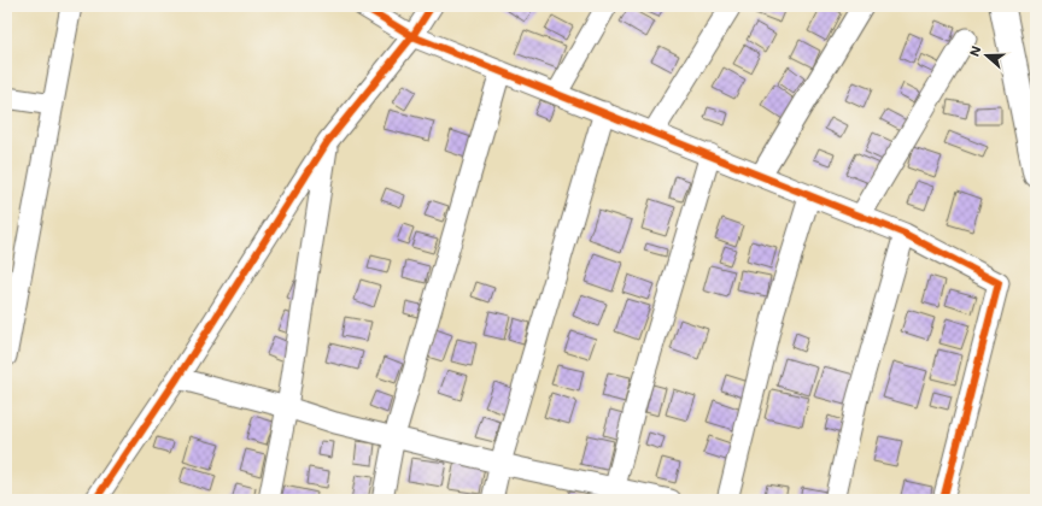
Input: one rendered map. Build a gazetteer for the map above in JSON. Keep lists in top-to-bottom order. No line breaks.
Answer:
{"north":"left"}
